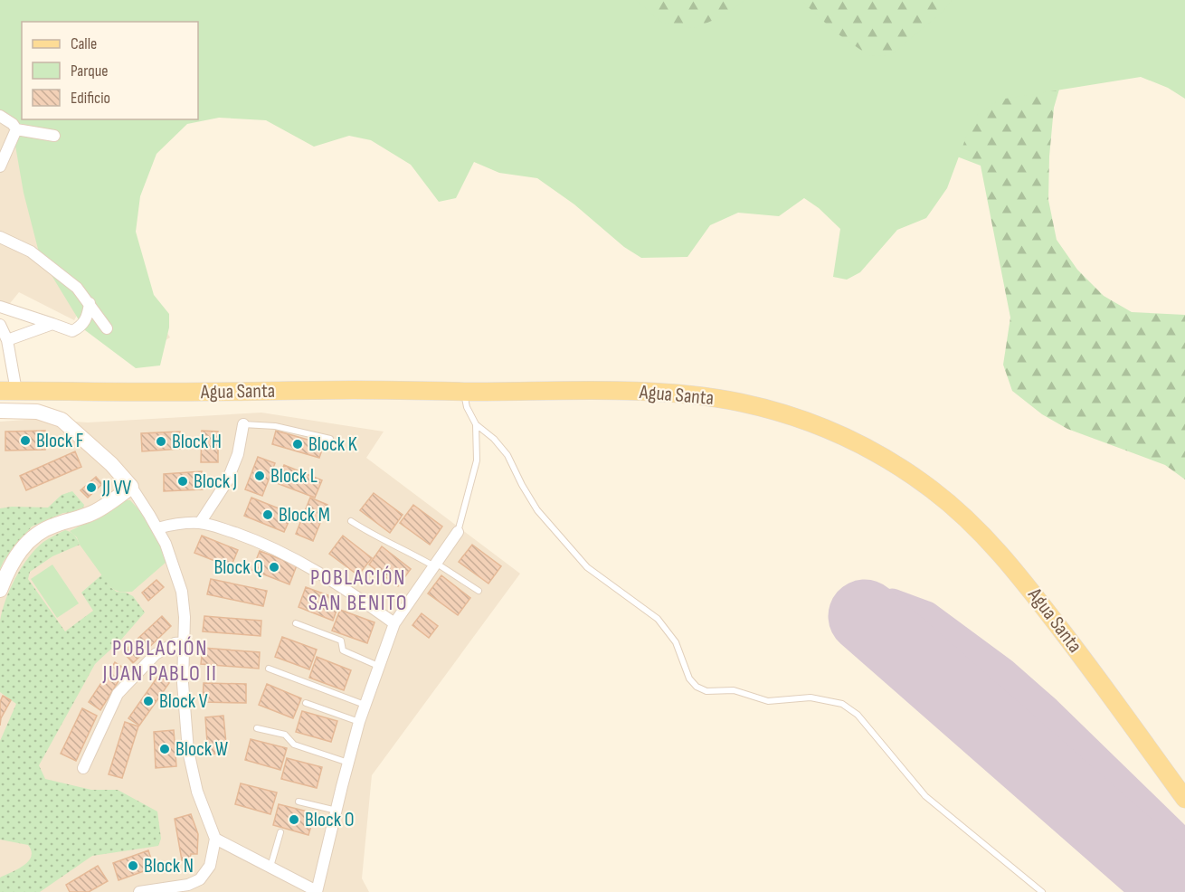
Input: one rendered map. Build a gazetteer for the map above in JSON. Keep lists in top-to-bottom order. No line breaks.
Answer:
{"streets":{"main road":["Agua Santa"]},"districts":["POBLACIÓN SAN BENITO","POBLACIÓN JUAN PABLO II"],"places":["Block F","Block H","Block K","Block L","Block J","JJ VV","Block M","Block Q","Block V","Block W","Block O","Block N"],"legend":["Calle","Parque","Edificio"]}
